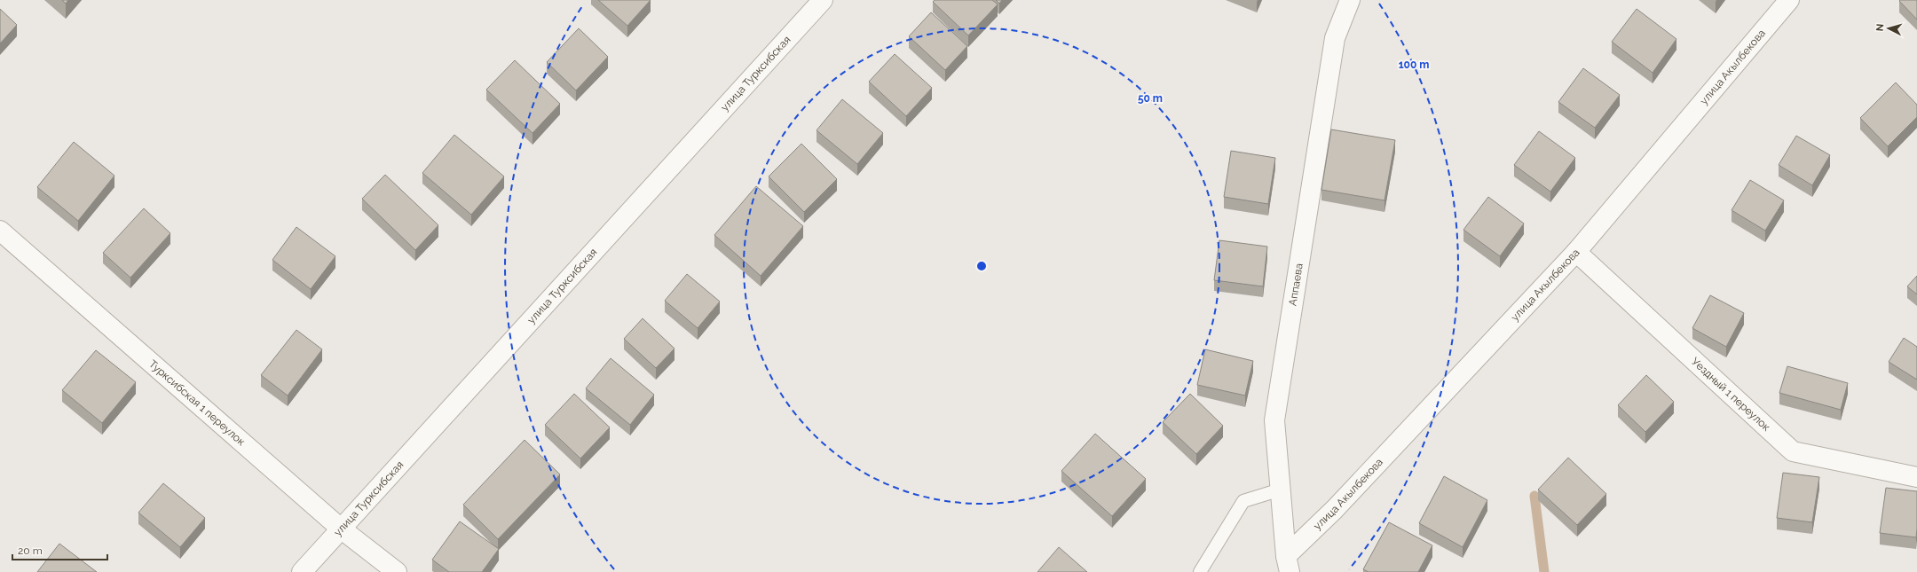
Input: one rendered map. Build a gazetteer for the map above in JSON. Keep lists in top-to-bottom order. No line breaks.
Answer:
{"streets":{"street":["улица Акылбекова","улица Турксибская","Аппаева","Уездный 1 переулок","Турксибская 1 переулок"]},"crossings":[["улица Акылбекова","Аппаева"],["улица Акылбекова","Уездный 1 переулок"],["улица Турксибская","Турксибская 1 переулок"]],"scale_bar":"20 m","north":"left","rings":["100 m","50 m"]}
